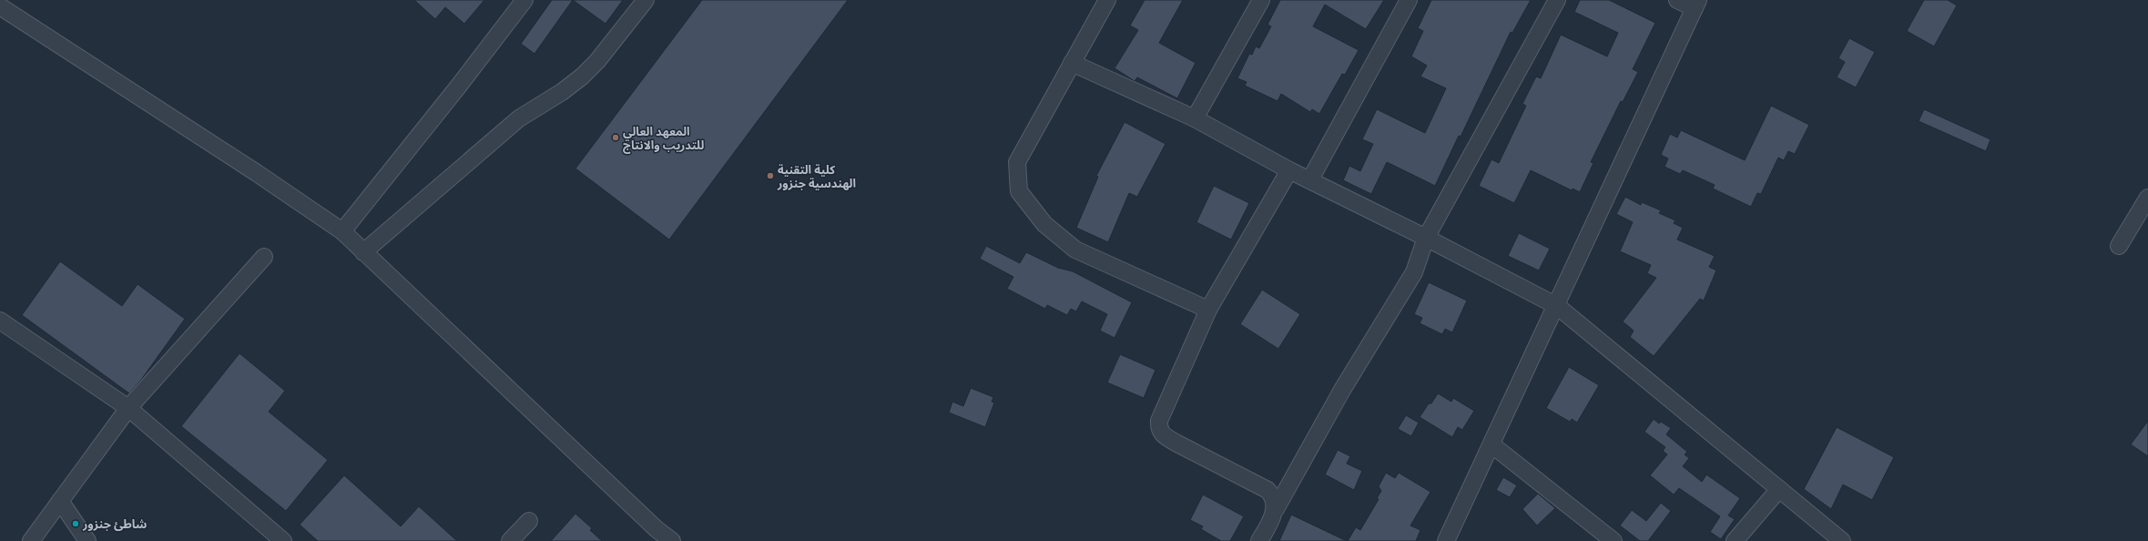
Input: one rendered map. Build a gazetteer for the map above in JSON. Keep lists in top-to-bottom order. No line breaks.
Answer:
{"places":["المعهد العالي للتدريب والانتاج","كلية التقنية الهندسية جنزور","شاطئ جنزور"]}
